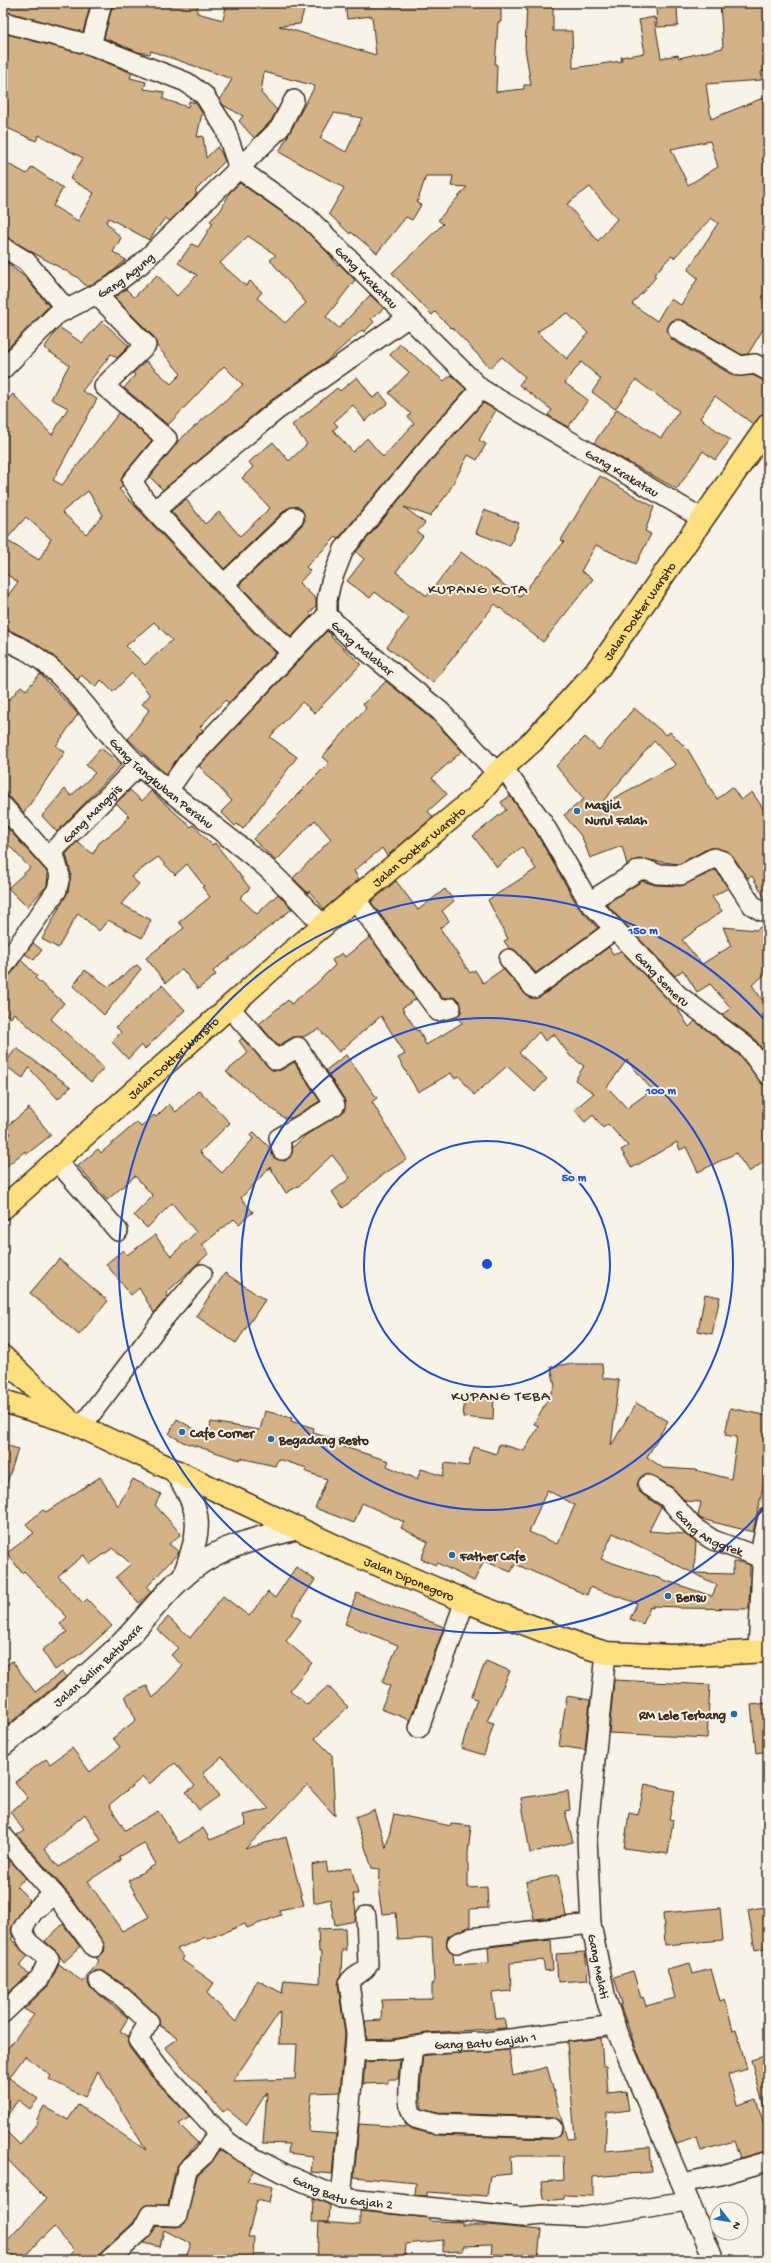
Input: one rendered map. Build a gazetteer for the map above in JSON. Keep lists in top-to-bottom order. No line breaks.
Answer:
{"streets":{"main road":["Jalan Dokter Warsito","Jalan Diponegoro"],"street":["Gang Agung","Gang Krakatau","Gang Malabar","Gang Tangkuban Perahu","Gang Manggis","Gang Semeru","Gang Anggrek","Jalan Salim Batubara","Gang Melati","Gang Batu Gajah 1","Gang Batu Gajah 2"]},"crossings":[["Gang Agung","Gang Krakatau"],["Gang Krakatau","Jalan Dokter Warsito"],["Gang Krakatau","Gang Malabar"],["Jalan Dokter Warsito","Gang Malabar"],["Jalan Dokter Warsito","Gang Tangkuban Perahu"],["Jalan Dokter Warsito","Gang Semeru"],["Gang Malabar","Gang Semeru"],["Gang Tangkuban Perahu","Gang Manggis"],["Gang Anggrek","Jalan Diponegoro"],["Jalan Diponegoro","Gang Melati"],["Gang Melati","Gang Batu Gajah 1"],["Gang Melati","Gang Batu Gajah 2"]],"districts":["KUPANG KOTA","KUPANG TEBA"],"places":["Masjid Nurul Falah","Cafe Corner","Begadang Resto","Father Cafe","Bensu","RM Lele Terbang"],"north":"bottom right","rings":["150 m","100 m","50 m"]}
